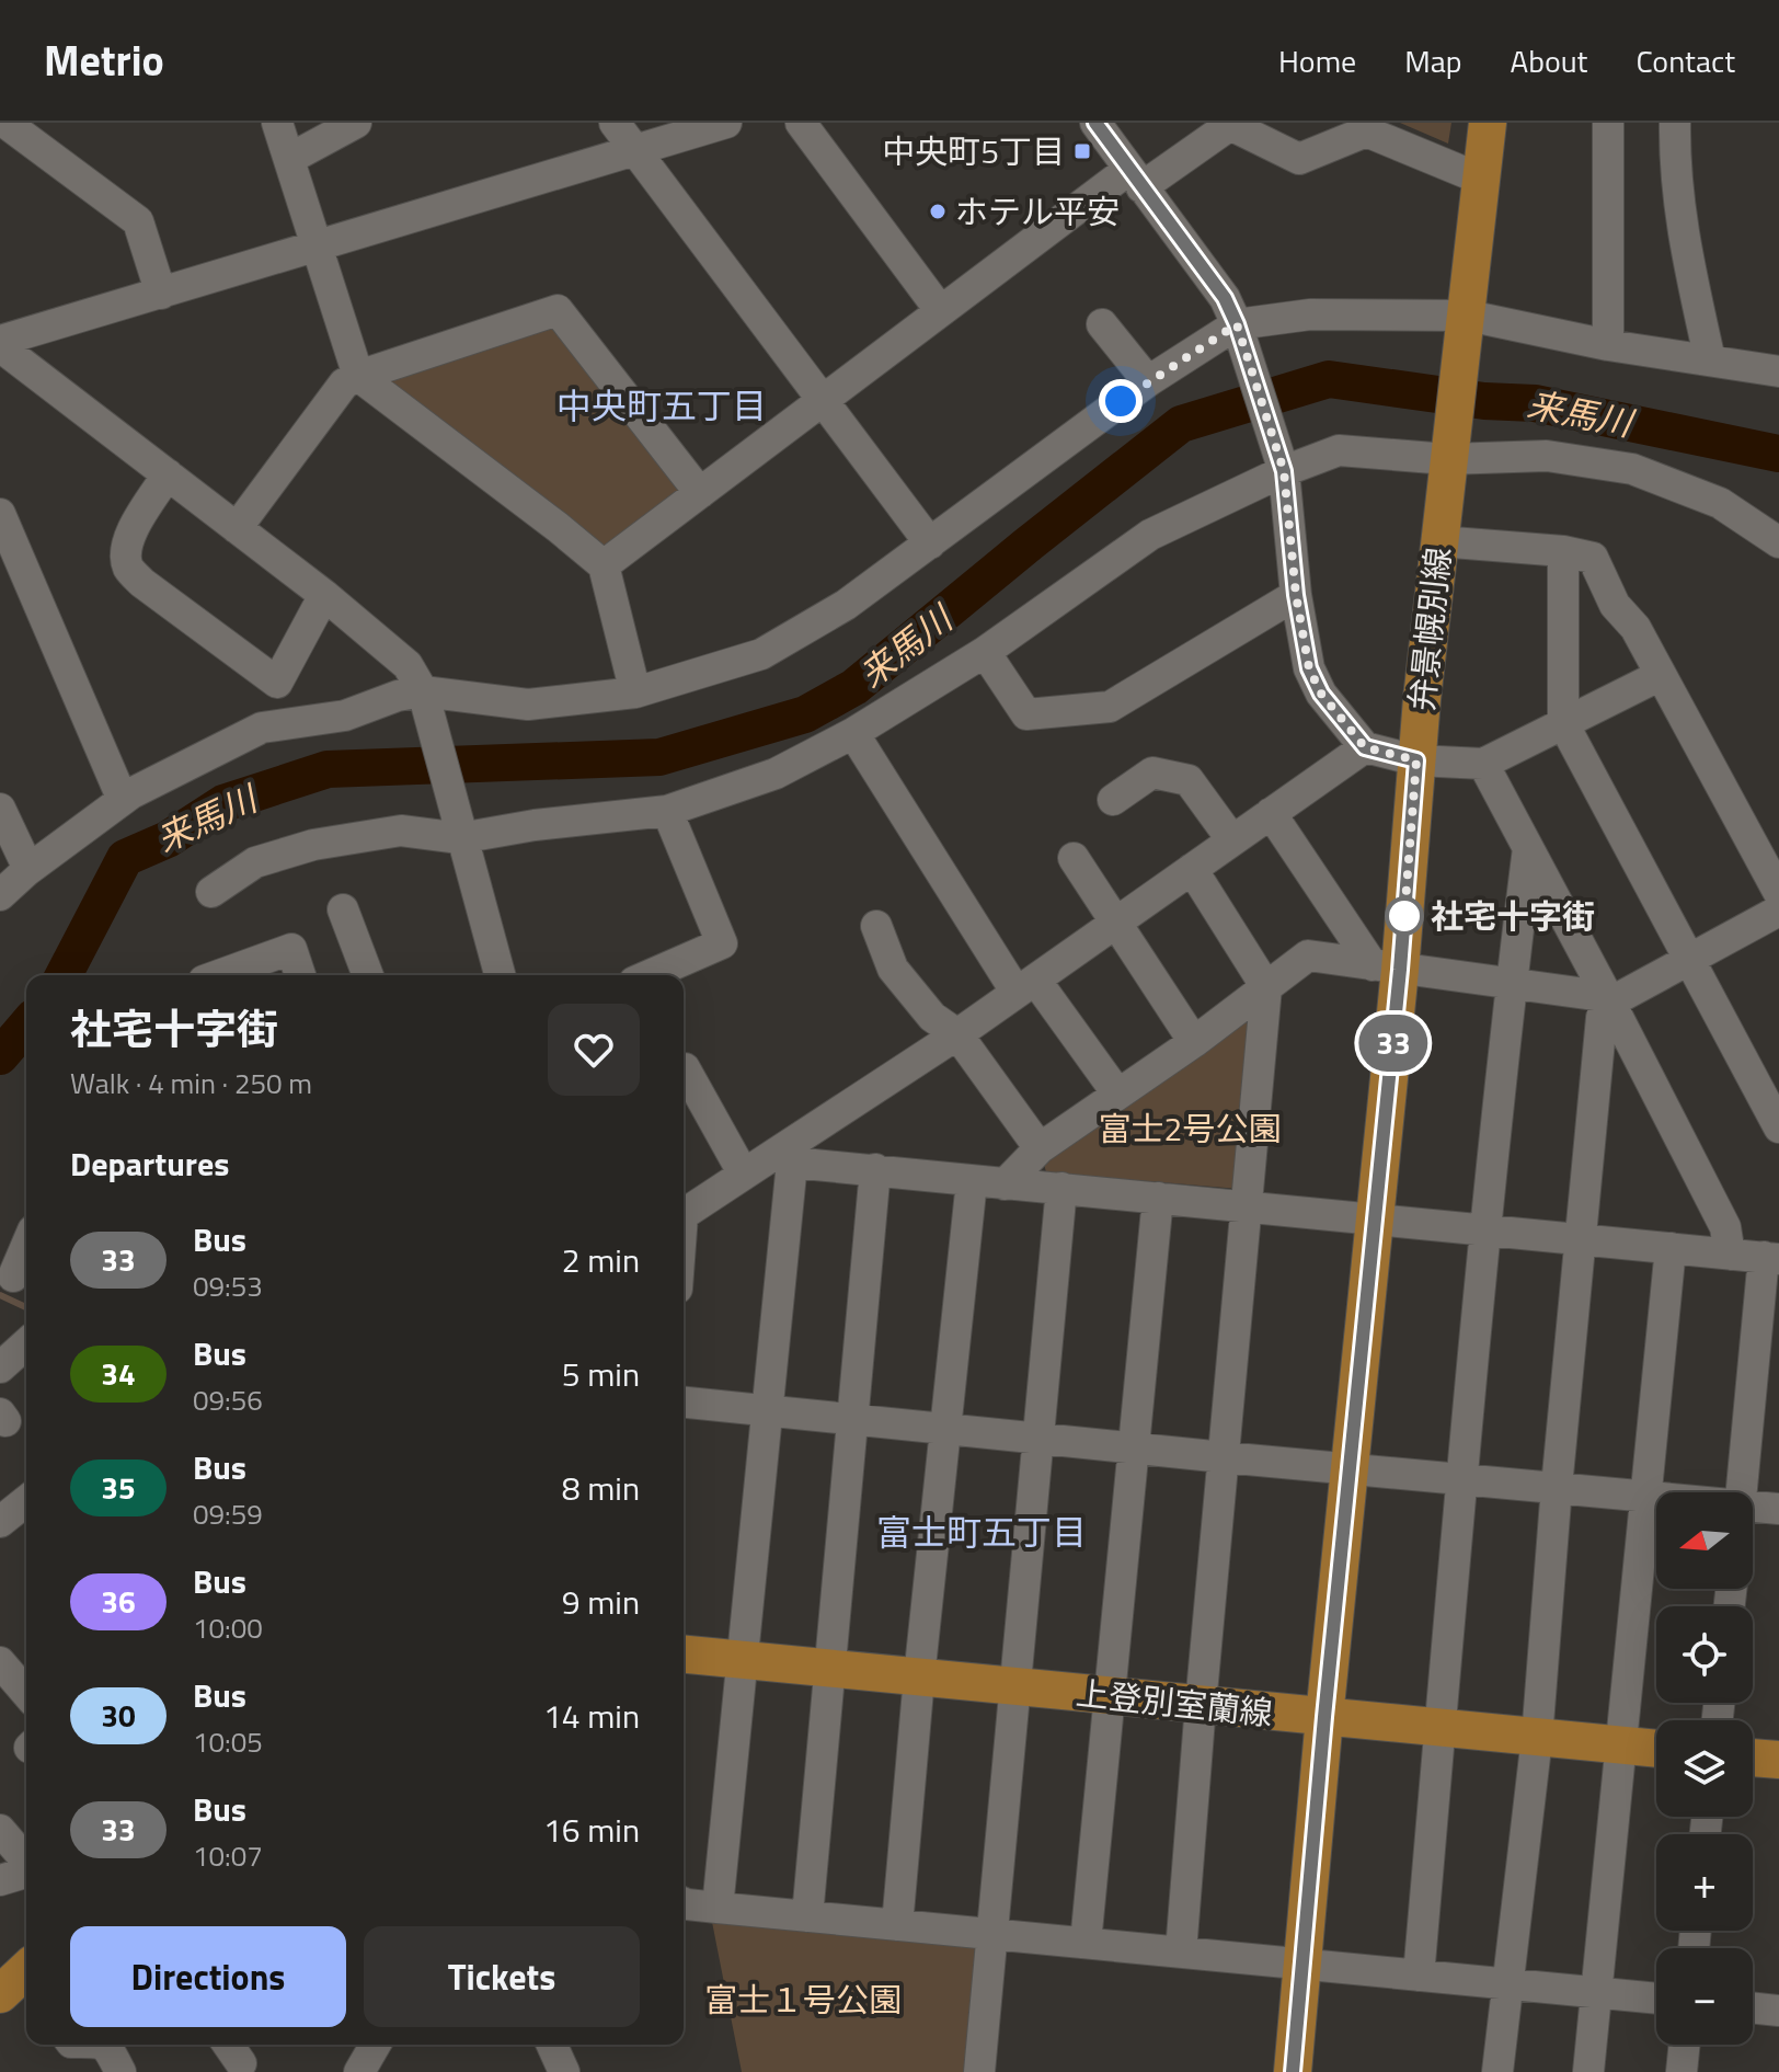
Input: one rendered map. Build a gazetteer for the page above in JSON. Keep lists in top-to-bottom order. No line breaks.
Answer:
{"streets":{"main road":["弁景幌別線","上登別室蘭線"]},"crossings":[["弁景幌別線","上登別室蘭線"]],"districts":["中央町五丁目","富士町五丁目"],"water":["来馬川"],"parks":["富士2号公園","富士１号公園"],"places":{"transit":["中央町5丁目"],"other":["ホテル平安","社宅十字街"]},"lines":["bus line 33"],"north":"left","page":{"header":"Metrio","nav":["Home","Map","About","Contact"],"on_map":"33","heading":[["社宅十字街","Walk · 4 min · 250 m"],"Departures"],"list":[{"mark":"33","name":"Bus","note":"09:53","value":"2 min"},{"mark":"34","name":"Bus","note":"09:56","value":"5 min"},{"mark":"35","name":"Bus","note":"09:59","value":"8 min"},{"mark":"36","name":"Bus","note":"10:00","value":"9 min"},{"mark":"30","name":"Bus","note":"10:05","value":"14 min"},{"mark":"33","name":"Bus","note":"10:07","value":"16 min"}],"map_buttons":["+","−"],"buttons":["Directions","Tickets"]}}
